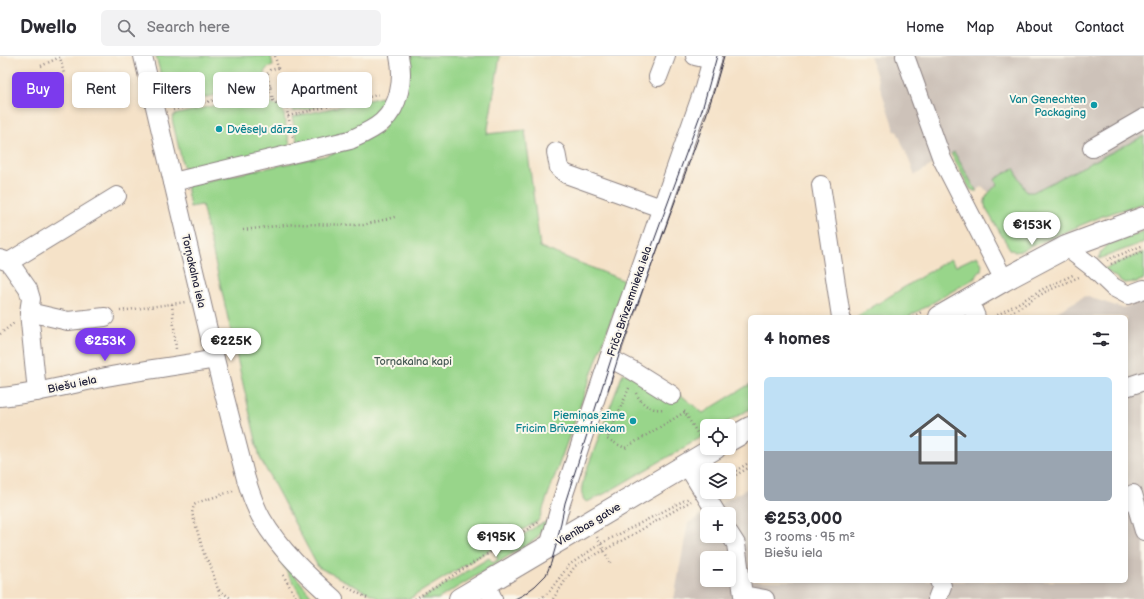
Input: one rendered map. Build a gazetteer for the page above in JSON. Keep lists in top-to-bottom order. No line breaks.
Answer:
{"streets":{"main road":["Vienības gatve"],"street":["Torņakalna iela","Friča Brīvzemnieka iela","Biešu iela"]},"crossings":[["Torņakalna iela","Biešu iela"],["Friča Brīvzemnieka iela","Vienības gatve"]],"parks":["Torņakalna kapi"],"places":["Van Genechten Packaging","Dvēseļu dārzs","Piemiņas zīme Fricim Brīvzemniekam"],"page":{"header":"Dwello","search":"Search here","nav":["Home","Map","About","Contact"],"chip":["Buy","Rent","Filters","New","Apartment"],"price":["€153K","€253K","€225K","€195K"],"heading":"4 homes","list":[{"name":"€253,000","note":"3 rooms · 95 m² · Biešu iela"}],"map_buttons":["+","−"]}}
